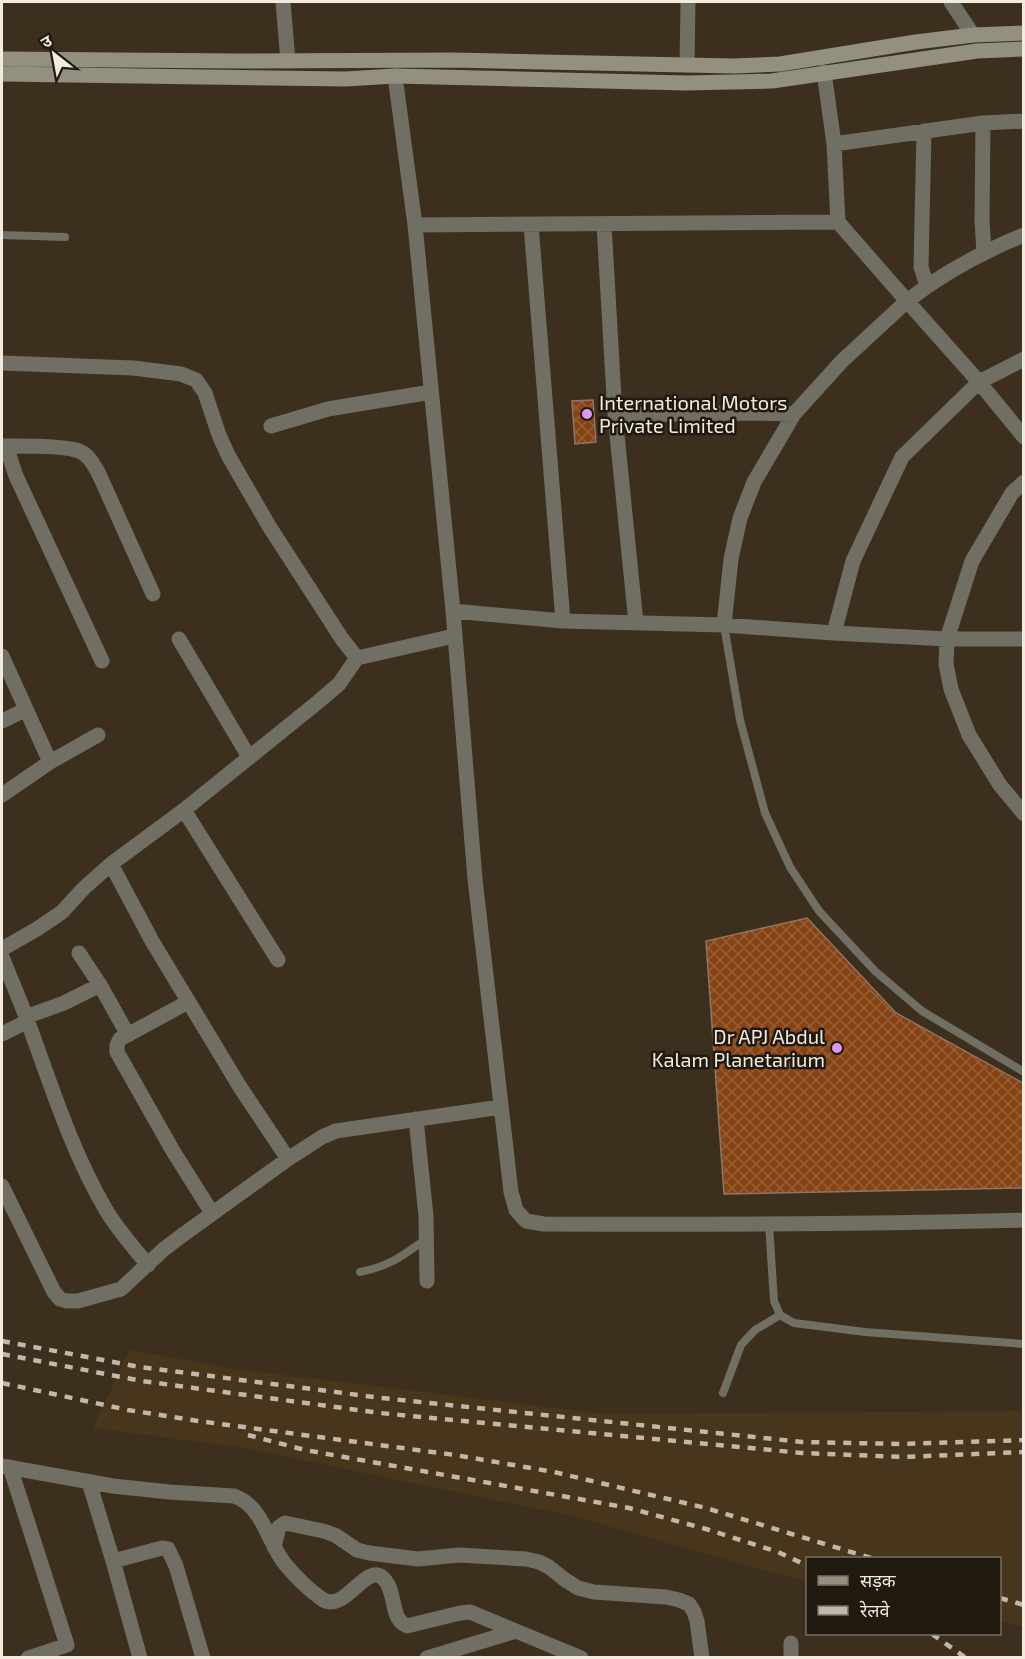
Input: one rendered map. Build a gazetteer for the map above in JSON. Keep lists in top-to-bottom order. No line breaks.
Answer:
{"places":["International Motors Private Limited","Dr APJ Abdul Kalam Planetarium"],"legend":["सड़क","रेलवे"],"north":"top left"}
